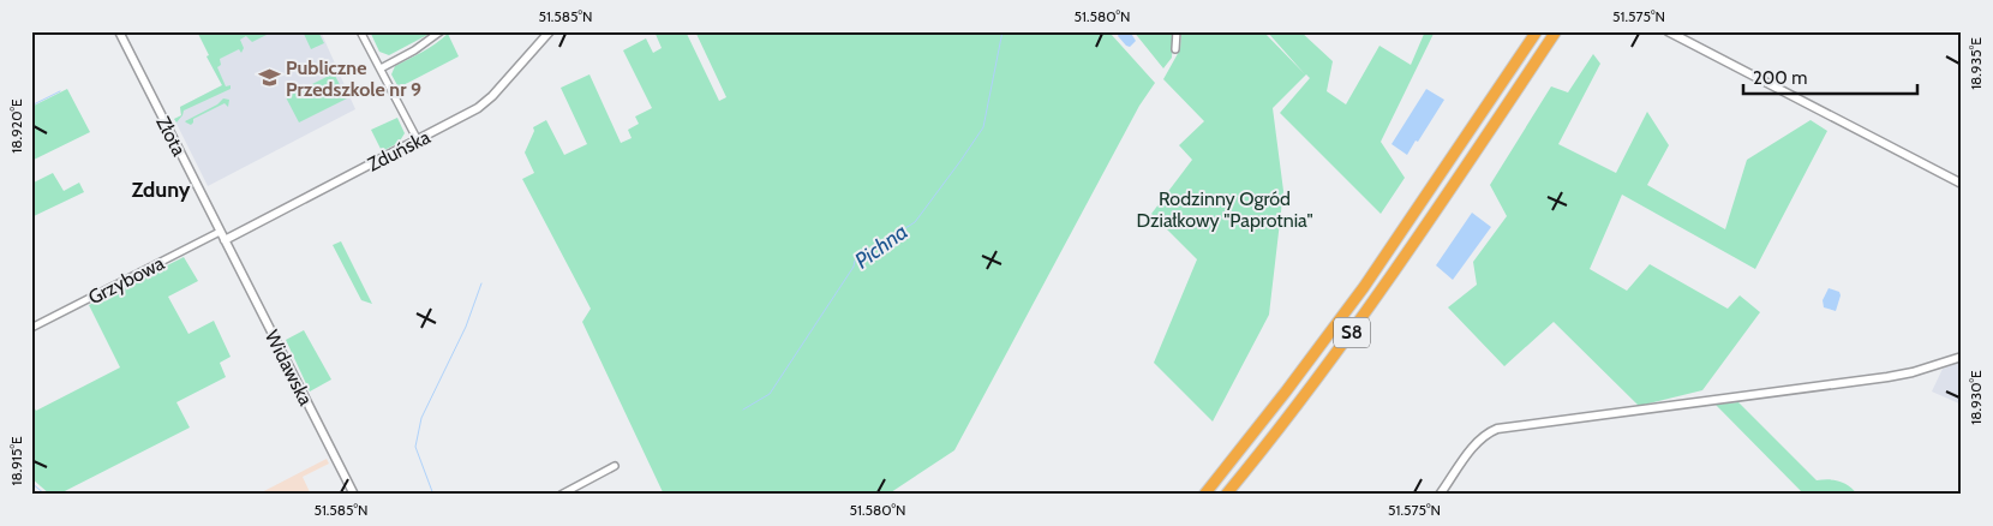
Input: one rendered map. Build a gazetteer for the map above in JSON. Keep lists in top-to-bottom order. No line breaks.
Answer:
{"streets":{"highway":["S8"],"street":["Złota","Zduńska","Grzybowa","Widawska"]},"crossings":[["Złota","Zduńska"],["Złota","Grzybowa"],["Złota","Widawska"],["Zduńska","Widawska"]],"districts":["Zduny"],"water":["Pichna"],"parks":["Rodzinny Ogród Działkowy \"Paprotnia\""],"places":{"school or university":["Publiczne Przedszkole nr 9"]},"scale_bar":"200 m","coordinates":["51.585°N","51.580°N","51.575°N","18.935°E","18.920°E","18.930°E","18.915°E"]}
